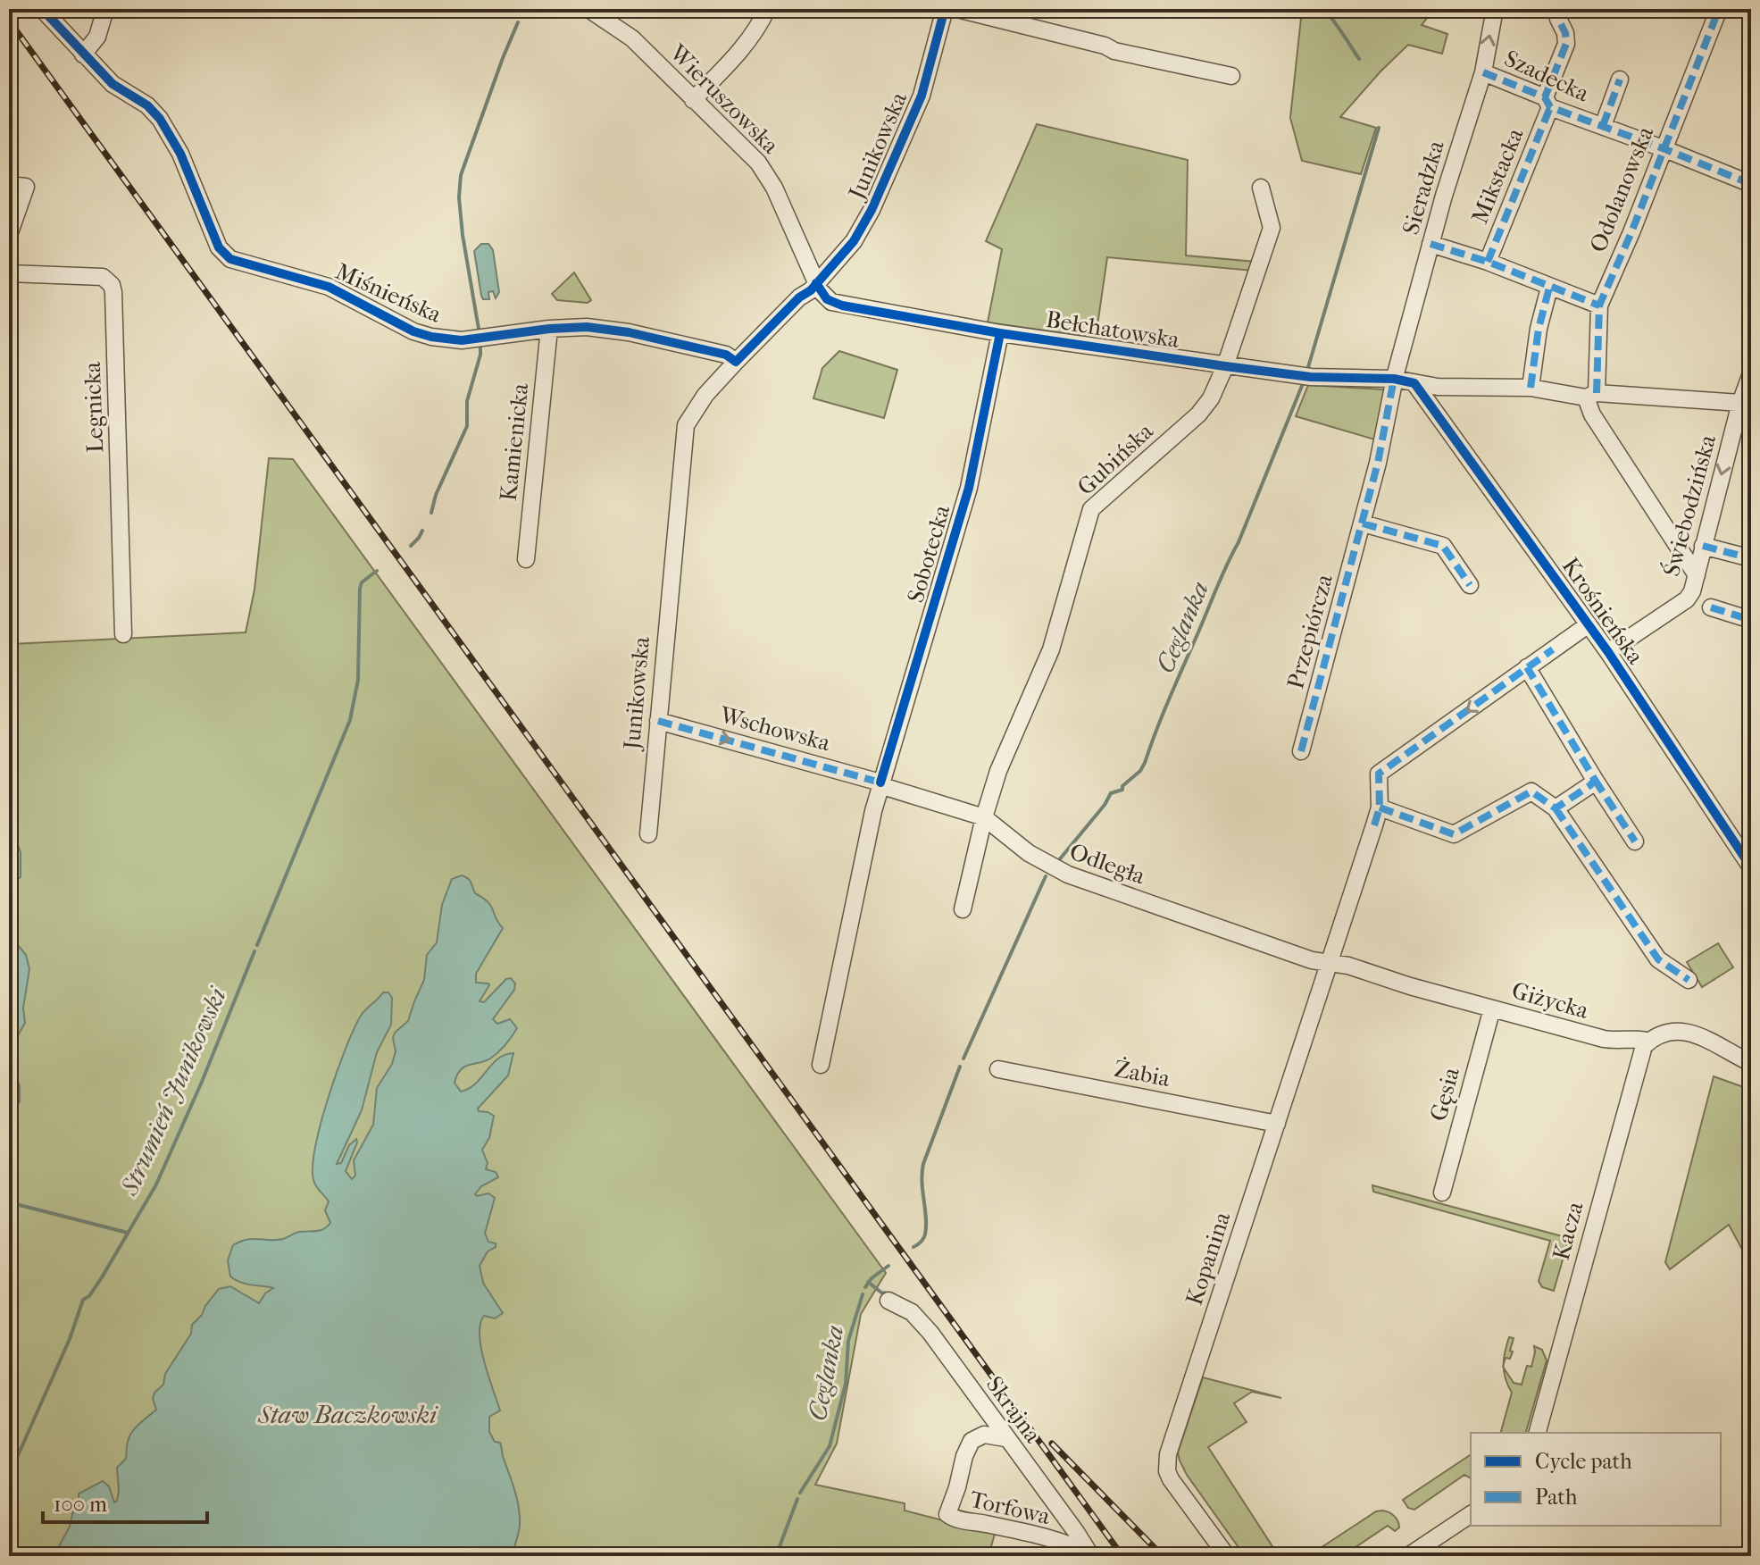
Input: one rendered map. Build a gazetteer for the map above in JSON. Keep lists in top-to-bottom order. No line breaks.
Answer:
{"streets":{"street":["Szadecka","Wieruszowska","Junikowska","Mikstacka","Sieradzka","Odolanowska","Miśnieńska","Bełchatowska","Legnicka","Kamienicka","Gubińska","Świebodzińska","Sobotecka","Krośnieńska","Przepiórcza","Wschowska","Odległa","Giżycka","Żabia","Gęsia","Kacza","Kopanina","Skrajna","Torfowa"]},"crossings":[["Szadecka","Mikstacka"],["Szadecka","Sieradzka"],["Szadecka","Odolanowska"],["Wieruszowska","Junikowska"],["Wieruszowska","Bełchatowska"],["Junikowska","Miśnieńska"],["Junikowska","Bełchatowska"],["Junikowska","Wschowska"],["Sieradzka","Bełchatowska"],["Sieradzka","Przepiórcza"],["Odolanowska","Bełchatowska"],["Miśnieńska","Kamienicka"],["Bełchatowska","Gubińska"],["Bełchatowska","Świebodzińska"],["Bełchatowska","Sobotecka"],["Bełchatowska","Krośnieńska"],["Bełchatowska","Przepiórcza"],["Gubińska","Odległa"],["Świebodzińska","Krośnieńska"],["Sobotecka","Wschowska"],["Sobotecka","Odległa"],["Wschowska","Odległa"],["Odległa","Giżycka"],["Odległa","Kopanina"],["Giżycka","Gęsia"],["Giżycka","Kacza"],["Giżycka","Kopanina"],["Żabia","Kopanina"],["Skrajna","Torfowa"]],"one_way":["Świebodzińska","Wschowska"],"water":["Ceglanka","Strumień Junikowski","Staw Baczkowski"],"legend":["Cycle path","Path"],"scale_bar":"100 m"}
